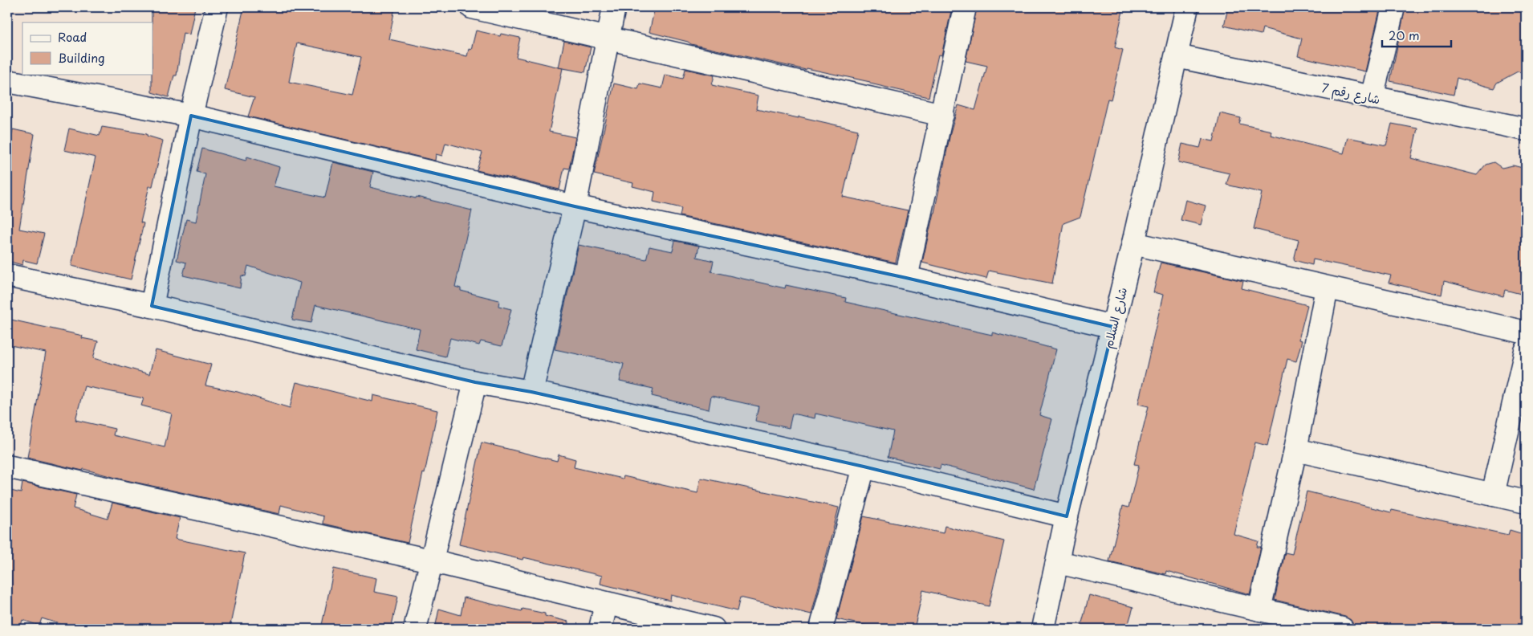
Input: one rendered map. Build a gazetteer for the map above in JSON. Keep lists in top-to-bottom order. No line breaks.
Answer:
{"streets":{"street":["شارع رقم 7","شارع السلام"]},"crossings":[["شارع رقم 7","شارع السلام"]],"legend":["Road","Building"],"scale_bar":"20 m"}
